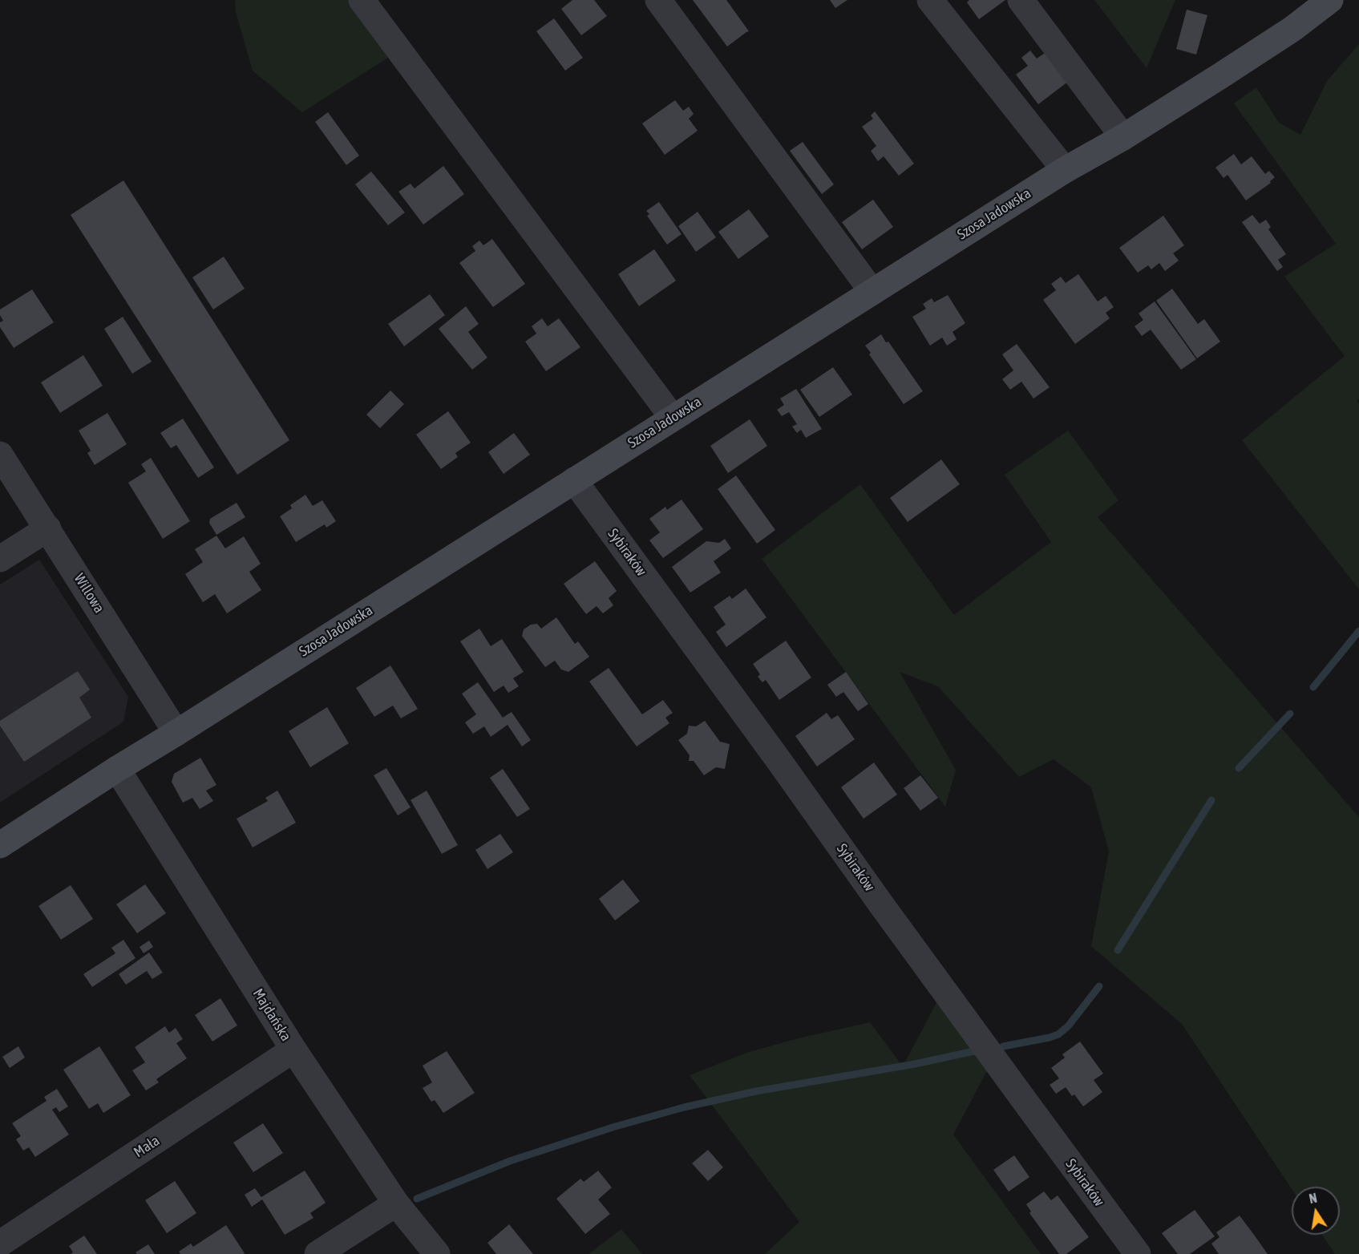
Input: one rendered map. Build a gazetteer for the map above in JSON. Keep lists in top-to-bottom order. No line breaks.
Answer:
{"streets":{"main road":["Szosa Jadowska"],"street":["Sybiraków","Willowa","Majdańska","Mała"]},"crossings":[["Szosa Jadowska","Sybiraków"],["Szosa Jadowska","Willowa"],["Szosa Jadowska","Majdańska"],["Majdańska","Mała"]],"north":"top"}
